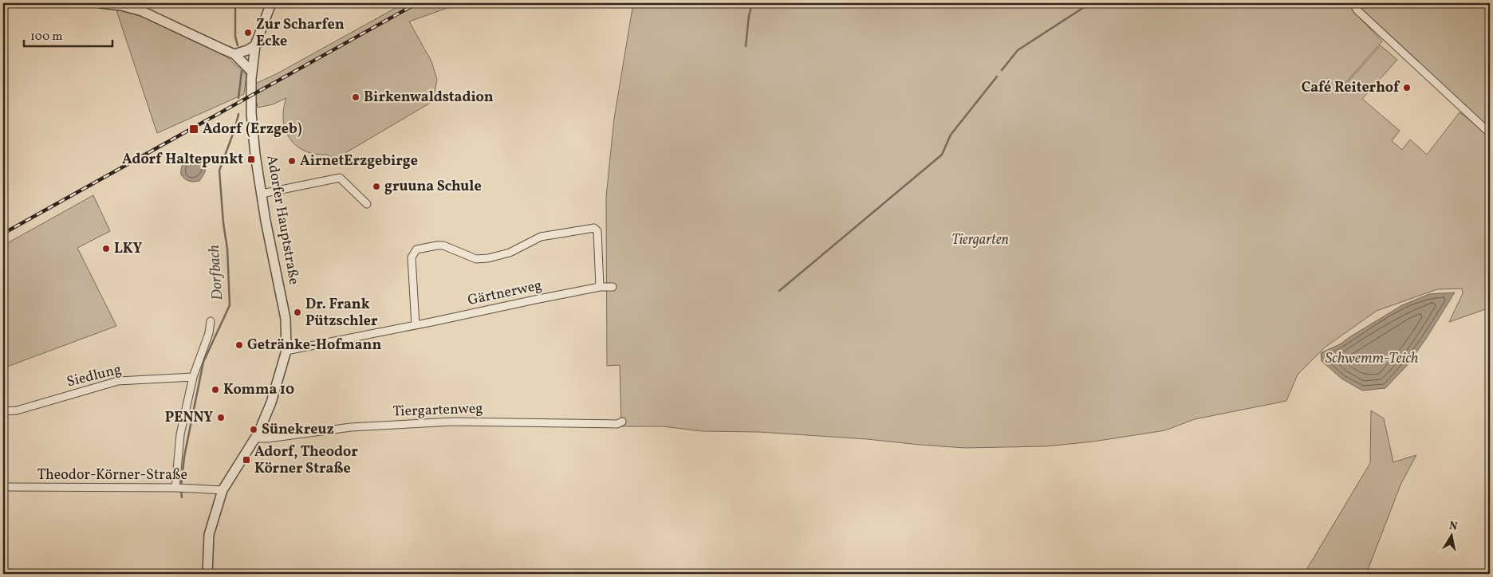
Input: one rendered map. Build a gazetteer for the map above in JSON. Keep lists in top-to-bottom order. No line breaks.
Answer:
{"streets":{"street":["Adorfer Hauptstraße","Gärtnerweg","Siedlung","Tiergartenweg","Theodor-Körner-Straße"]},"crossings":[["Adorfer Hauptstraße","Gärtnerweg"],["Adorfer Hauptstraße","Tiergartenweg"],["Adorfer Hauptstraße","Theodor-Körner-Straße"]],"water":["Dorfbach","Schwemm-Teich"],"parks":["Tiergarten"],"places":{"other":["Zur Scharfen Ecke","Café Reiterhof","Birkenwaldstadion","AirnetErzgebirge","gruuna Schule","LKY","Dr. Frank Pützschler","Getränke-Hofmann","Komma 10","PENNY","Sünekreuz"],"transit":["Adorf (Erzgeb)","Adorf Haltepunkt","Adorf, Theodor Körner Straße"]},"scale_bar":"100 m","north":"top"}
